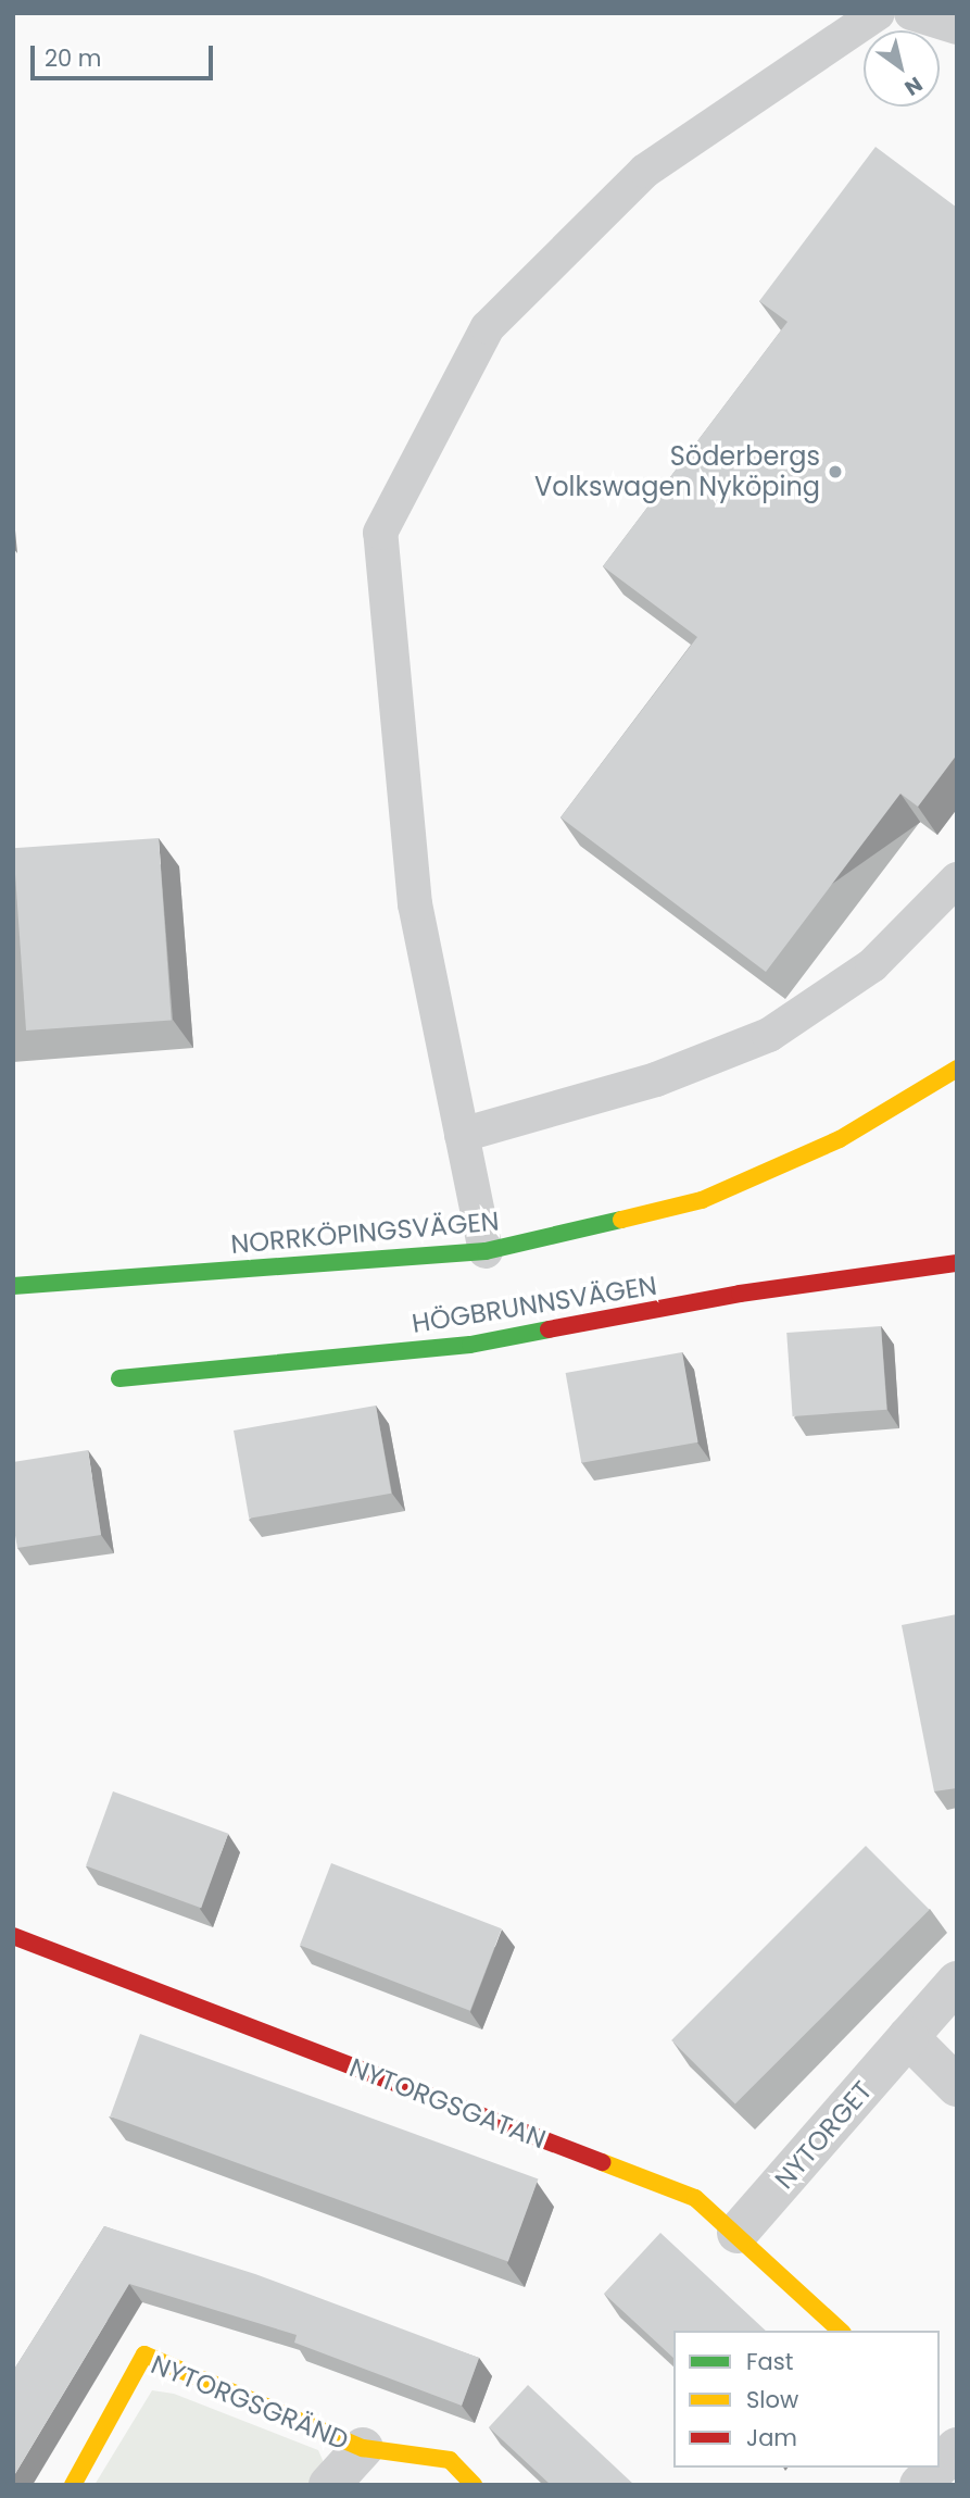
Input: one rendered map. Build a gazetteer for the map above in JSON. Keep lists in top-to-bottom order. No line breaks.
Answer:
{"streets":{"street":["NORRKÖPINGSVÄGEN","HÖGBRUNNSVÄGEN","NYTORGSGATAN","NYTORGET","NYTORGSGRÄND"]},"crossings":[["NYTORGSGATAN","NYTORGET"]],"places":["Söderbergs Volkswagen Nyköping"],"legend":["Fast","Slow","Jam"],"scale_bar":"20 m","north":"bottom right"}
